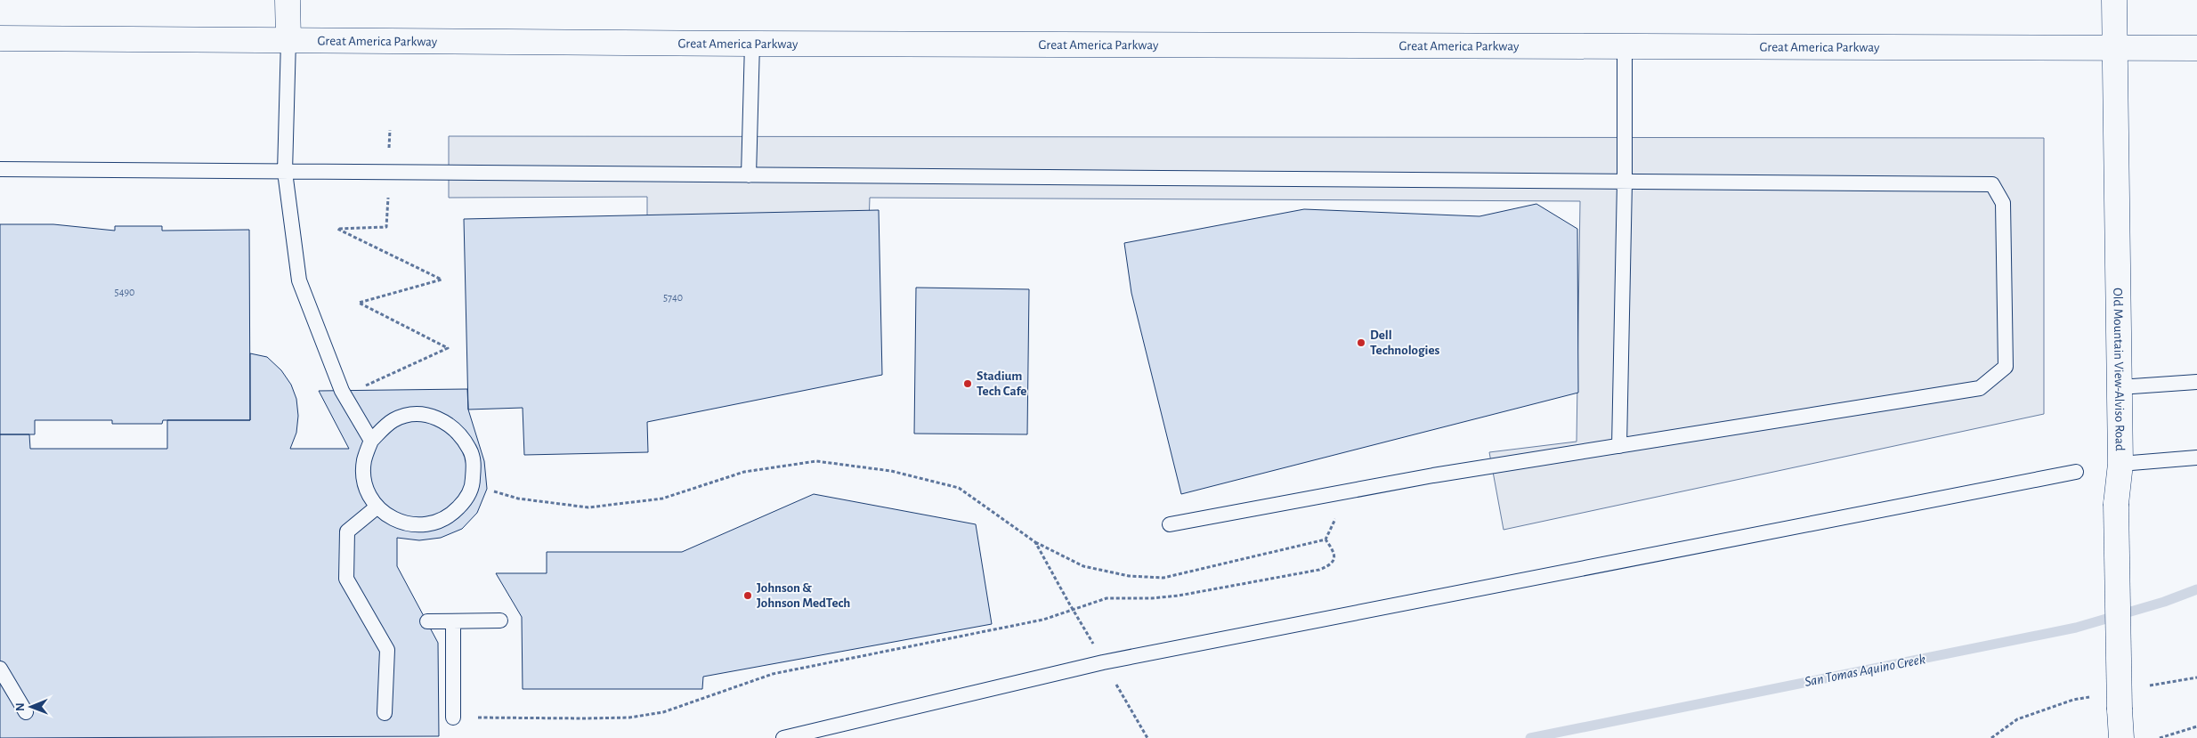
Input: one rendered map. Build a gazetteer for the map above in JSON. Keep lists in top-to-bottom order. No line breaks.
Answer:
{"streets":{"main road":["Great America Parkway","Old Mountain View-Alviso Road"]},"crossings":[["Great America Parkway","Old Mountain View-Alviso Road"]],"water":["San Tomas Aquino Creek"],"places":["Dell Technologies","Stadium Tech Cafe","Johnson & Johnson MedTech"],"house_numbers":["5490","5740"],"north":"left"}
